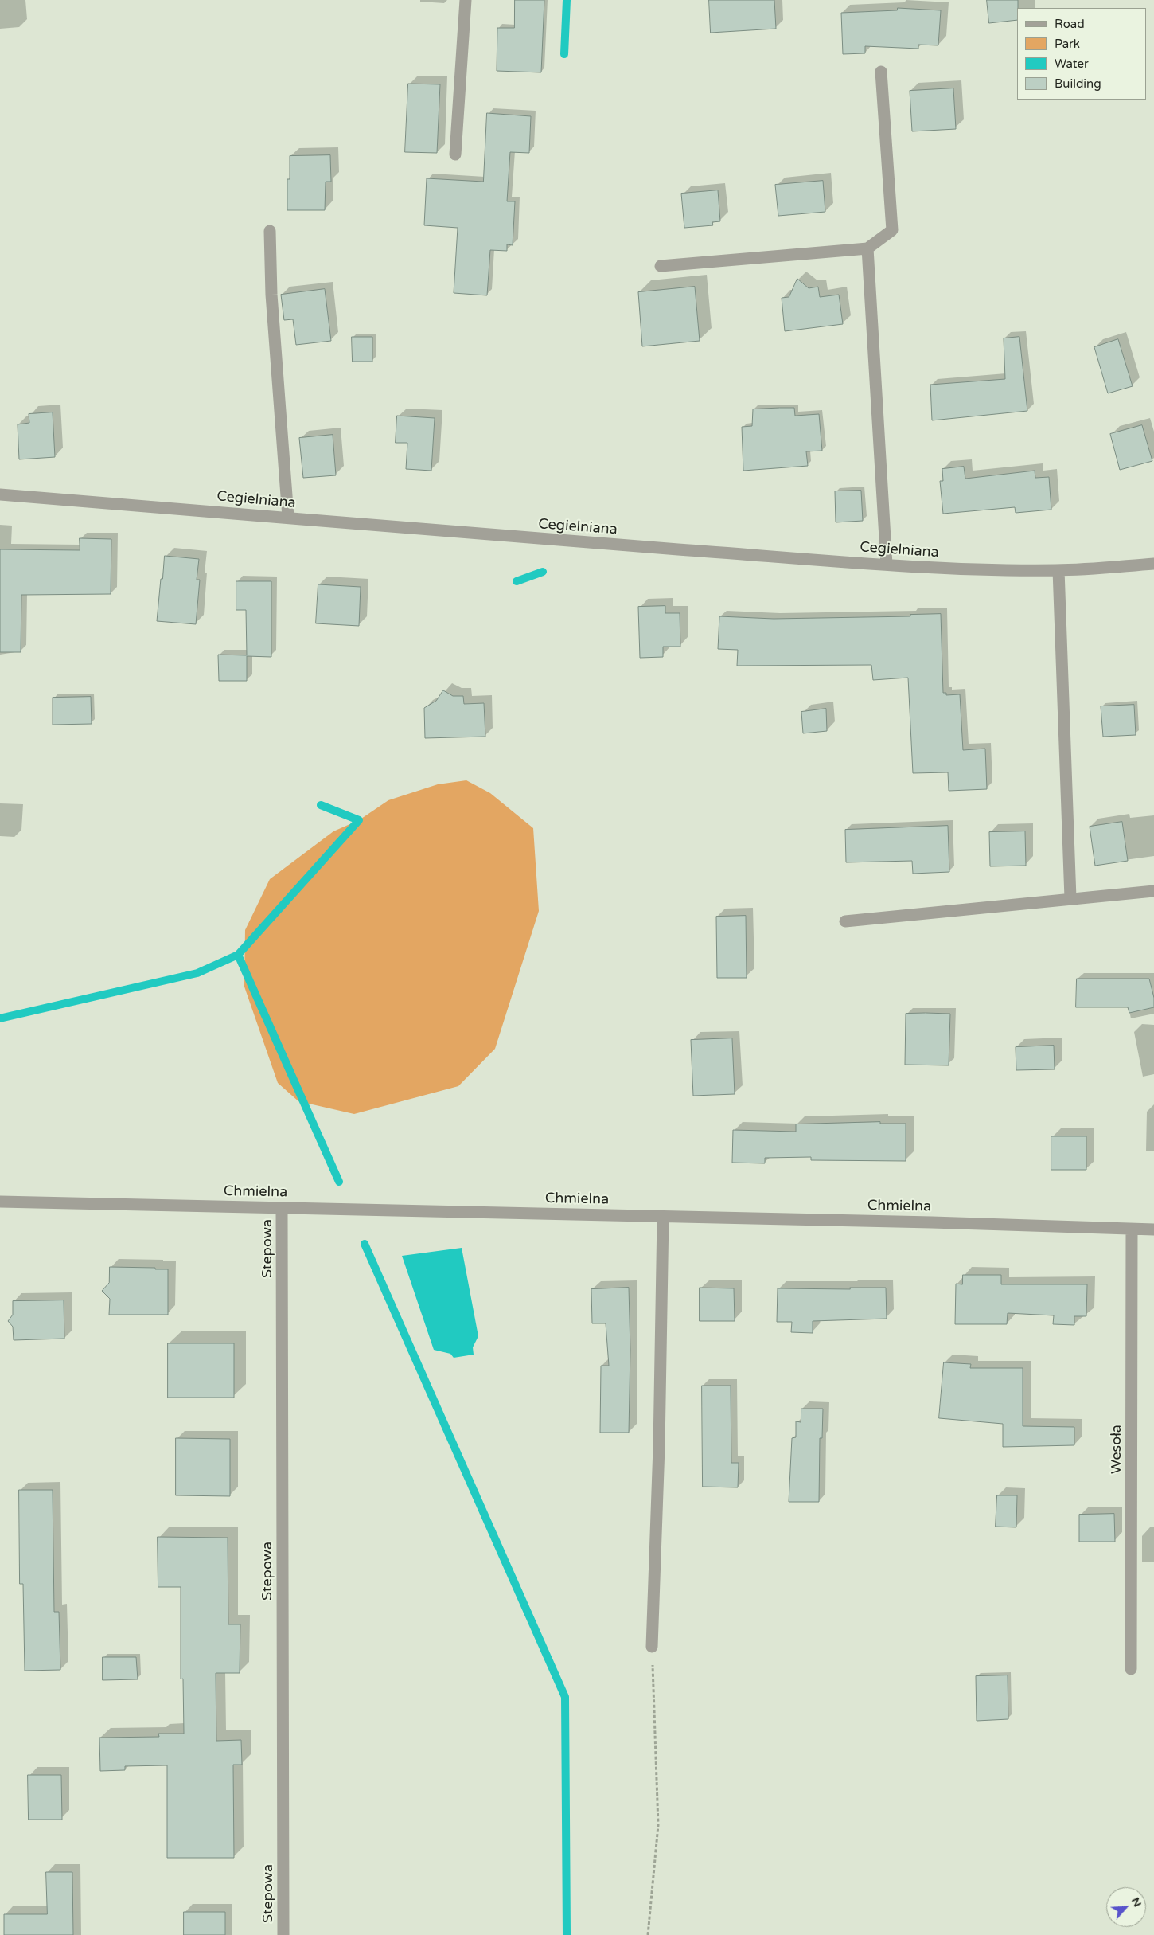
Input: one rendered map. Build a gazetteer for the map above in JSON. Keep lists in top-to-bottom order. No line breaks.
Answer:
{"streets":{"street":["Cegielniana","Chmielna","Stepowa","Wesoła"]},"crossings":[["Chmielna","Stepowa"],["Chmielna","Wesoła"]],"legend":["Road","Park","Water","Building"],"north":"top right"}
